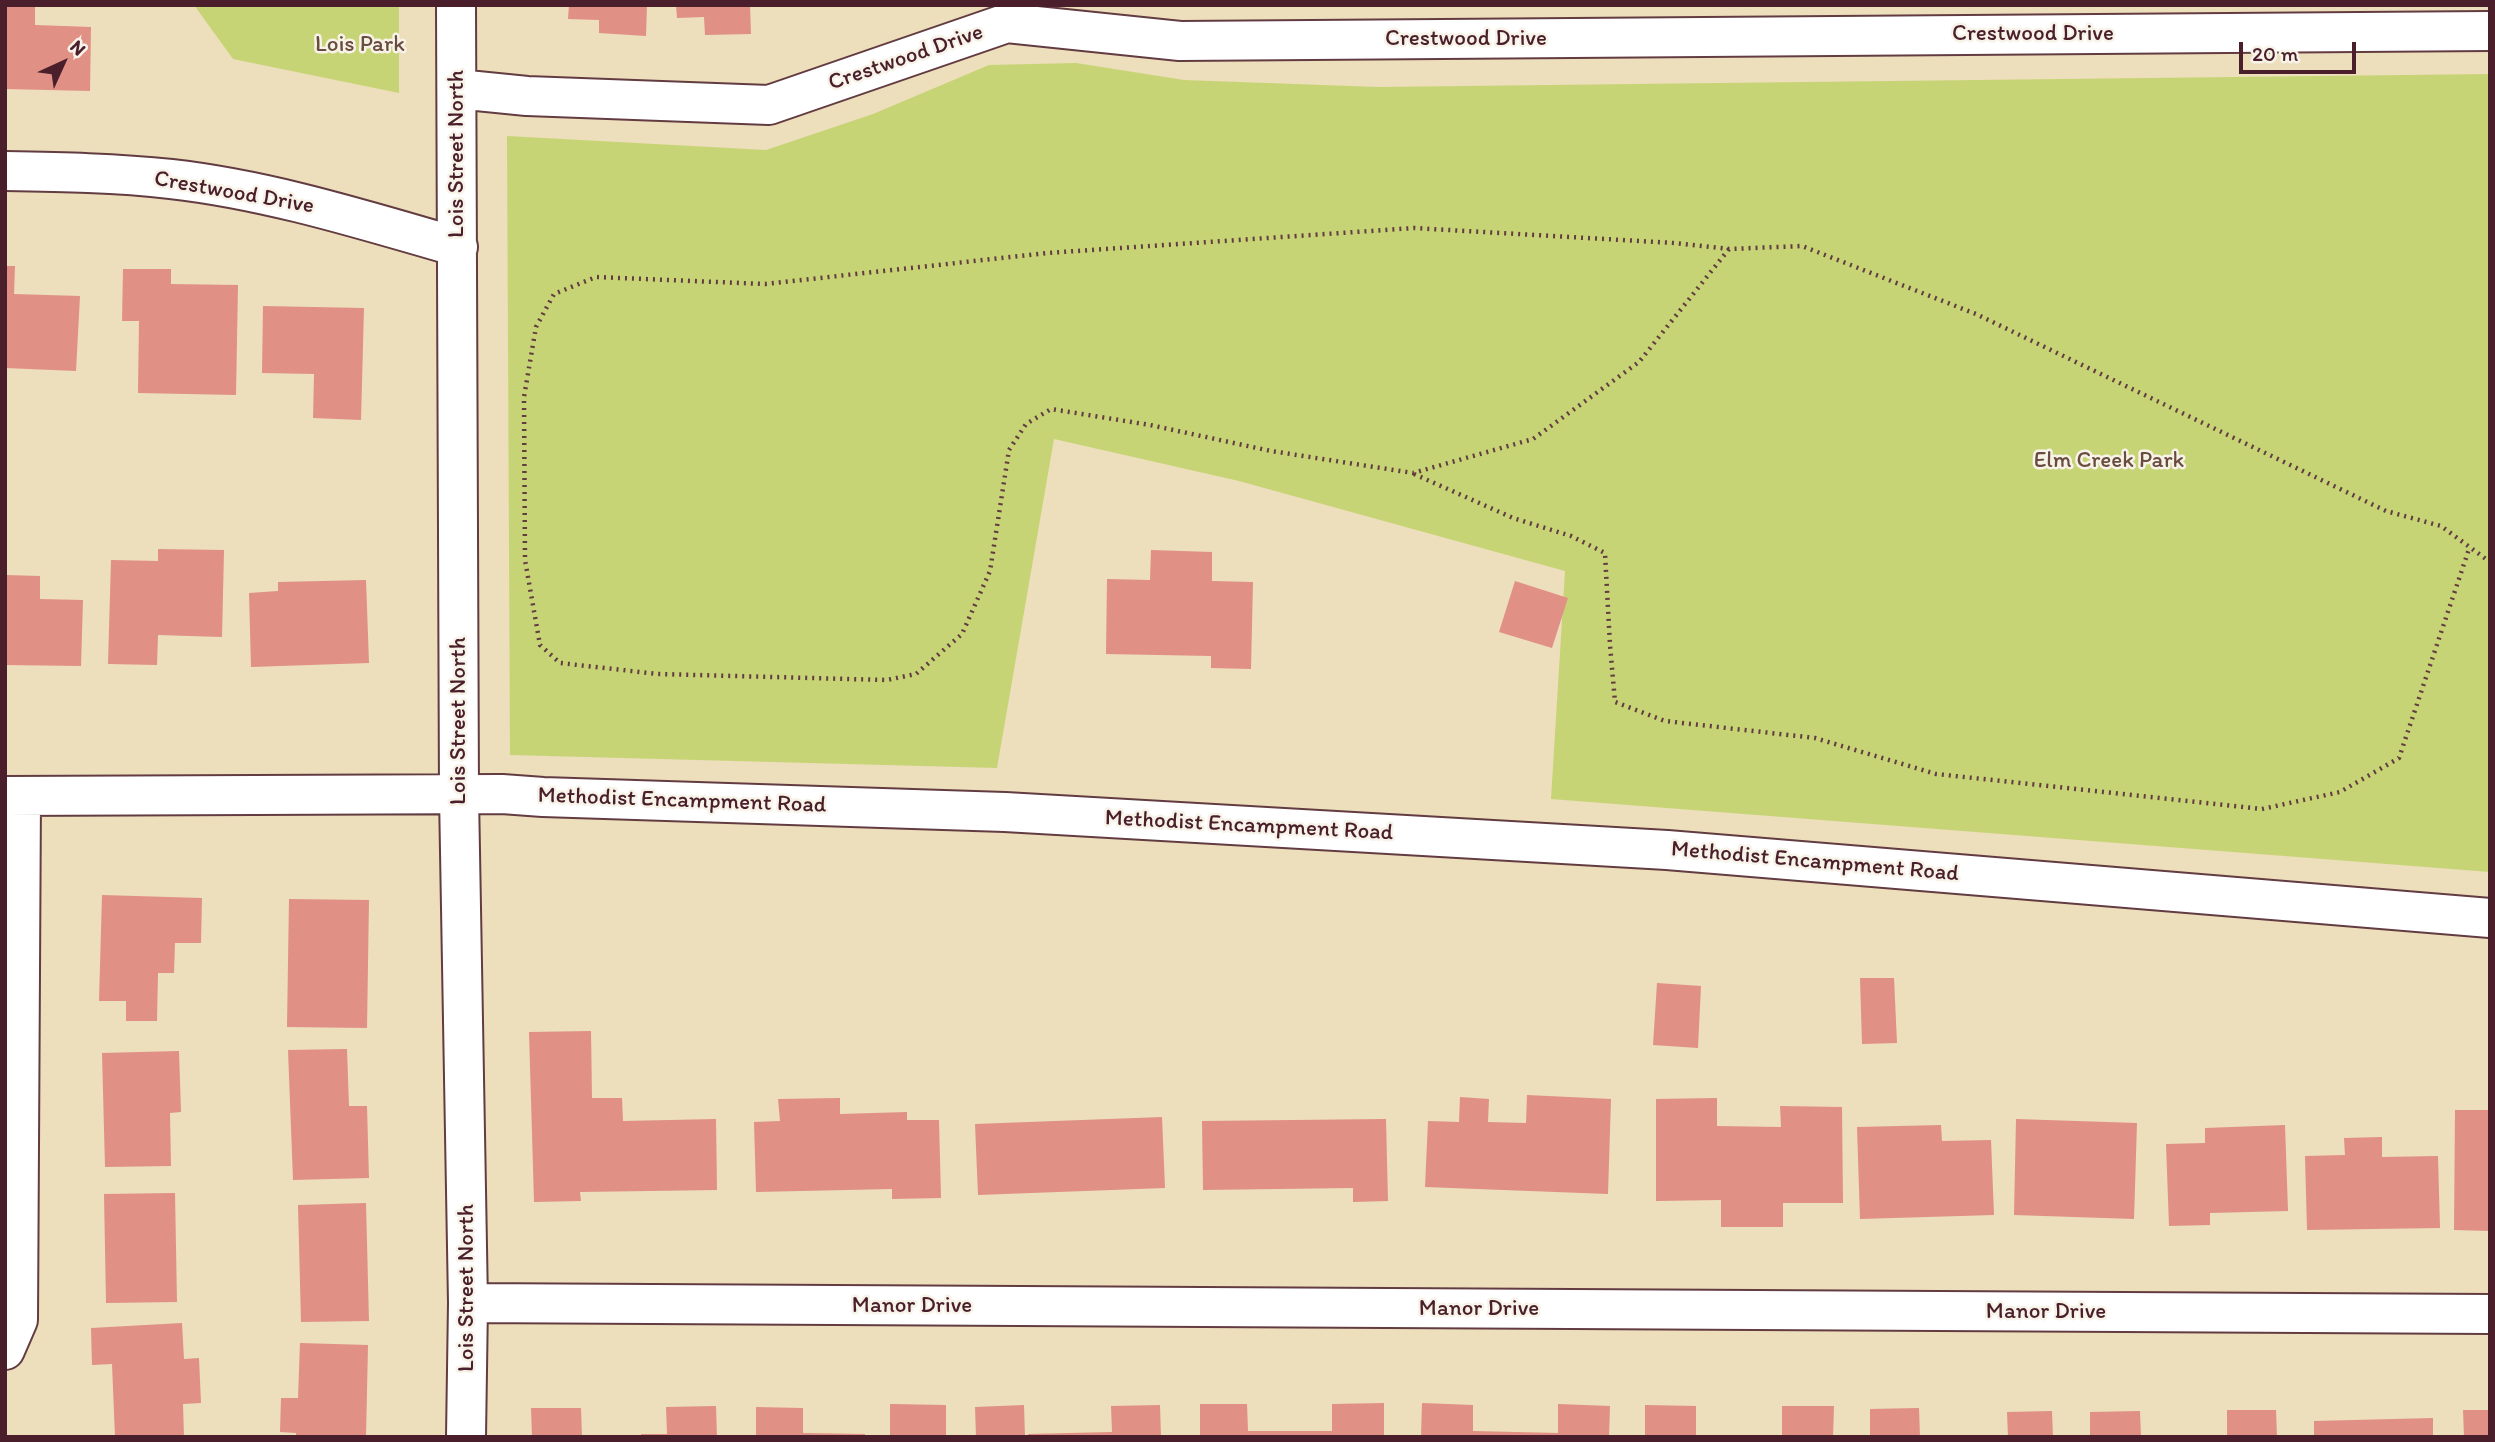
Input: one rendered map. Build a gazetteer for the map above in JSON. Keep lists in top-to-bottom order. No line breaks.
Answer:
{"streets":{"street":["Crestwood Drive","Lois Street North","Methodist Encampment Road","Manor Drive"]},"crossings":[["Crestwood Drive","Lois Street North"],["Lois Street North","Methodist Encampment Road"],["Lois Street North","Manor Drive"]],"parks":["Lois Park","Elm Creek Park"],"scale_bar":"20 m","north":"top right"}
